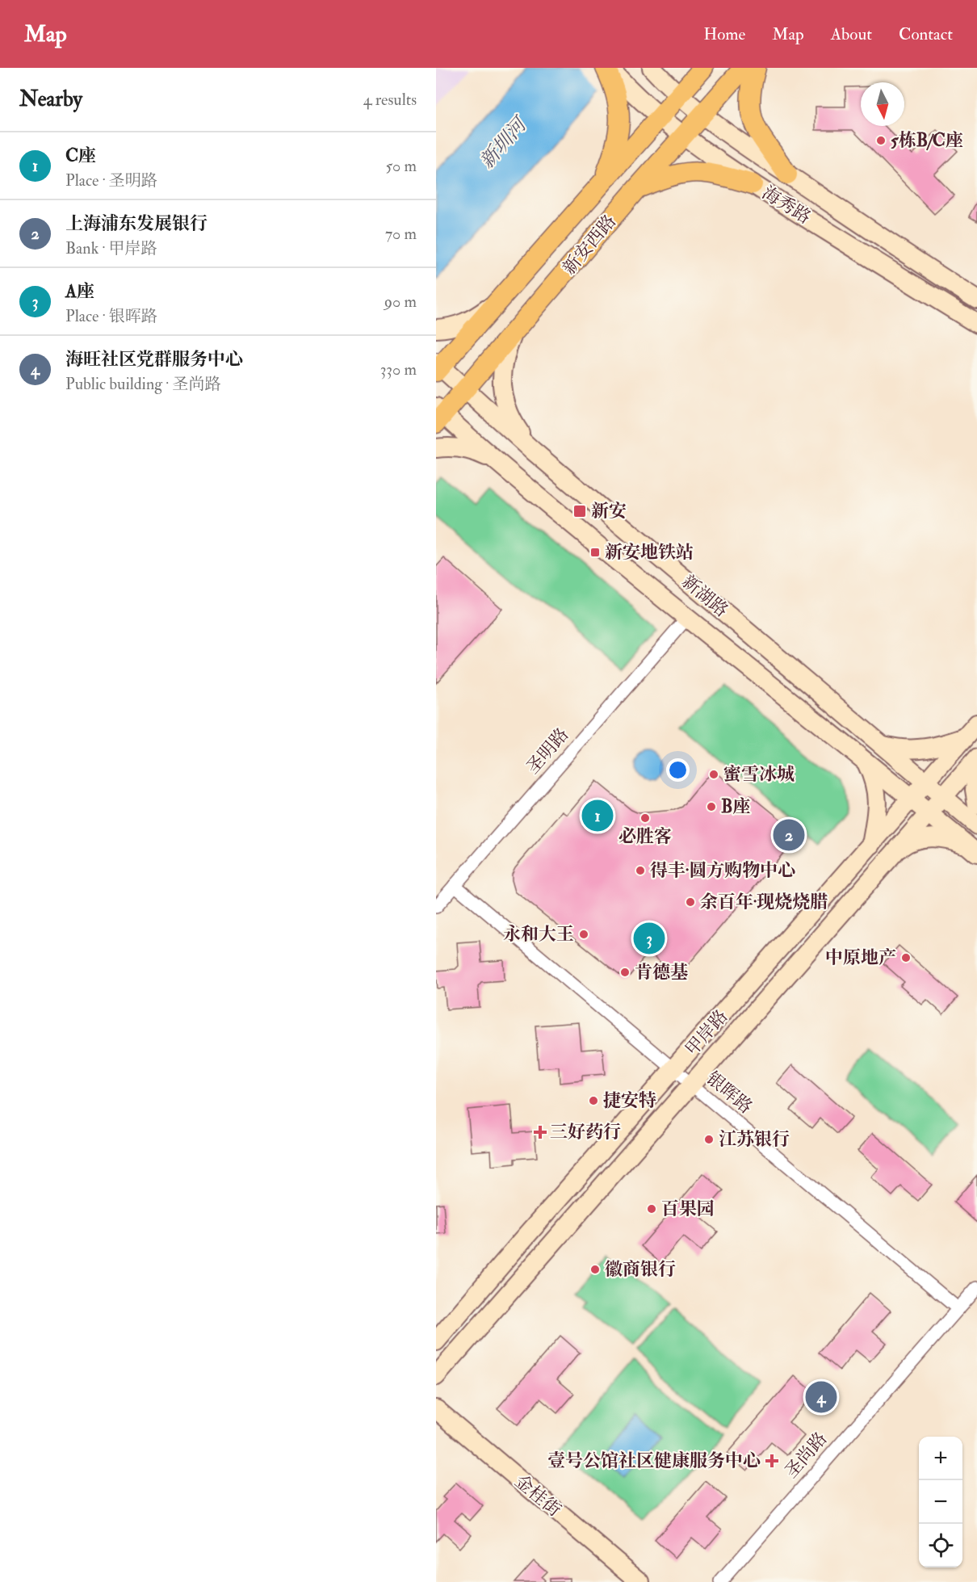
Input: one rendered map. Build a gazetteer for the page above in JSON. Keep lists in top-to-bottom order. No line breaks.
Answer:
{"streets":{"main road":["海秀路","新安西路","新湖路","甲岸路","金桂街"],"street":["圣明路","银晖路","圣尚路"]},"crossings":[["海秀路","新安西路"],["新安西路","新湖路"],["新湖路","圣明路"],["新湖路","甲岸路"],["圣明路","银晖路"],["甲岸路","银晖路"],["银晖路","圣尚路"]],"water":["新圳河"],"places":{"other":["5栋B/C座","蜜雪冰城","B座","必胜客","得丰·圆方购物中心","余百年·现烧烧腊","永和大王","中原地产","肯德基","捷安特","江苏银行","百果园","徽商银行"],"transit":["新安","新安地铁站"],"health":["三好药行","壹号公馆社区健康服务中心"]},"north":"bottom","page":{"header":"Map","nav":["Home","Map","About","Contact"],"heading":["Nearby","4 results"],"list":[{"mark":"1","name":"C座","note":"Place · 圣明路","value":"50 m"},{"mark":"2","name":"上海浦东发展银行","note":"Bank · 甲岸路","value":"70 m"},{"mark":"3","name":"A座","note":"Place · 银晖路","value":"90 m"},{"mark":"4","name":"海旺社区党群服务中心","note":"Public building · 圣尚路","value":"330 m"}],"pins":["1","2","3","4"],"map_buttons":["+","−"]}}
